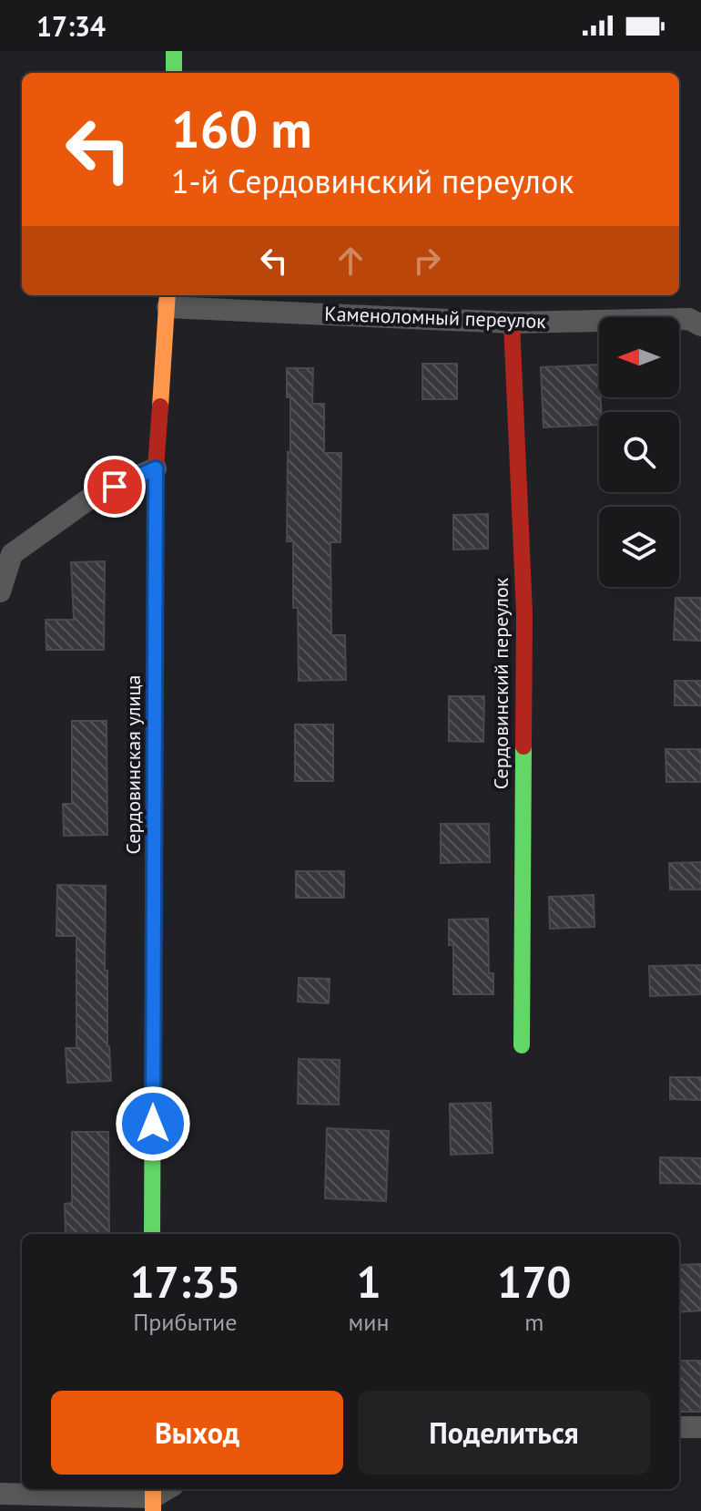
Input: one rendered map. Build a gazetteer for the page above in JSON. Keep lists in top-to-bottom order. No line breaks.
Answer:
{"streets":{"street":["Каменоломный переулок","Сердовинский переулок","Сердовинская улица"]},"crossings":[["Каменоломный переулок","Сердовинский переулок"],["Каменоломный переулок","Сердовинская улица"]],"north":"left","page":{"status":"17:34","turn":["160 m","1-й Сердовинский переулок"],"eta":["17:35","Прибытие","1","мин","170","m"],"buttons":["Выход","Поделиться"]}}
